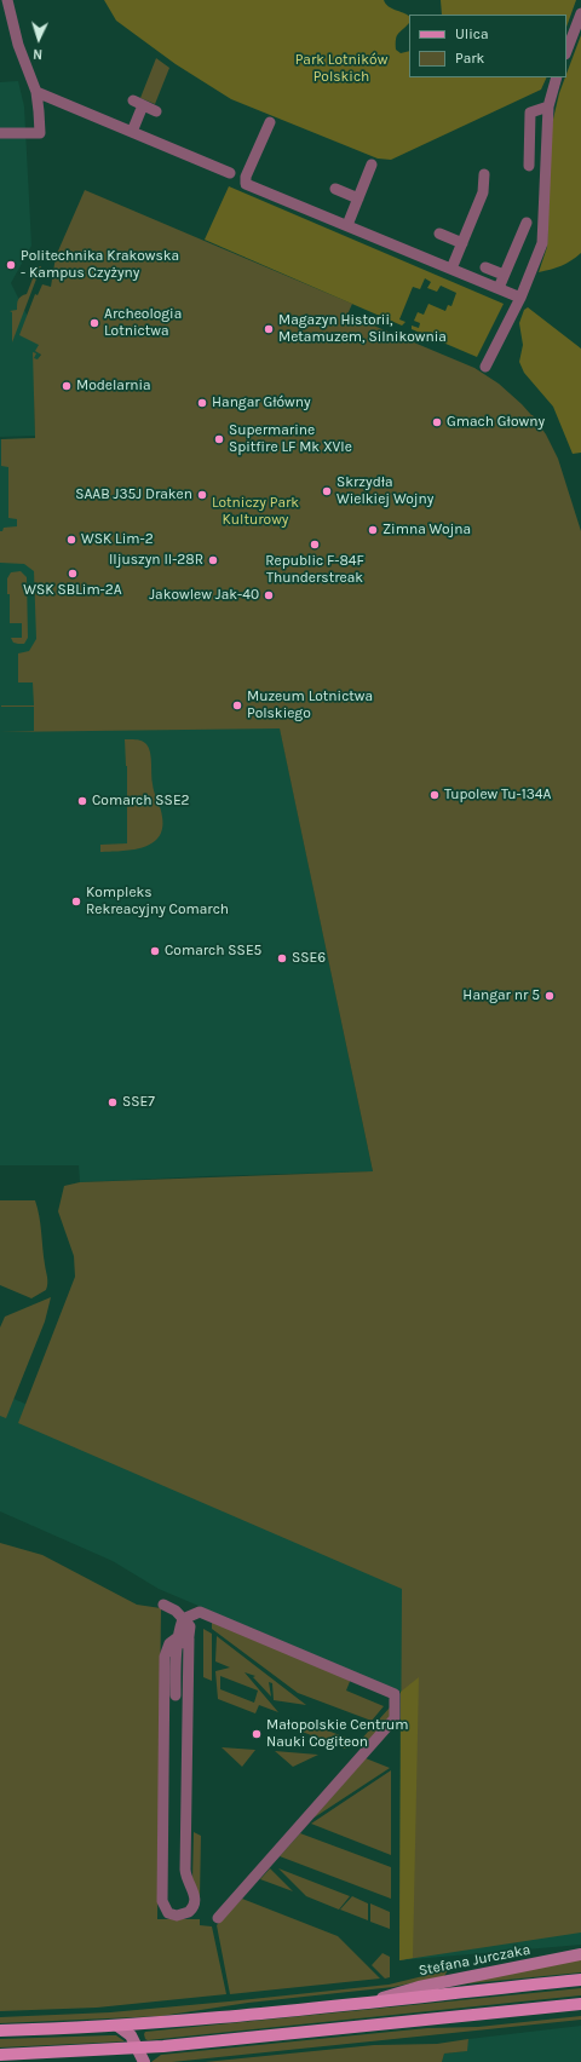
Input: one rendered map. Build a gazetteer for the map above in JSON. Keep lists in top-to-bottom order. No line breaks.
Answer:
{"streets":{"street":["Stefana Jurczaka"]},"parks":["Park Lotników Polskich","Lotniczy Park Kulturowy"],"places":["Politechnika Krakowska - Kampus Czyżyny","Archeologia Lotnictwa","Magazyn Historii, Metamuzem, Silnikownia","Modelarnia","Hangar Główny","Gmach Głowny","Supermarine Spitfire LF Mk XVIe","Skrzydła Wielkiej Wojny","SAAB J35J Draken","Zimna Wojna","WSK Lim-2","Republic F-84F Thunderstreak","Iljuszyn Il-28R","WSK SBLim-2A","Jakowlew Jak-40","Muzeum Lotnictwa Polskiego","Tupolew Tu-134A","Comarch SSE2","Kompleks Rekreacyjny Comarch","Comarch SSE5","SSE6","Hangar nr 5","SSE7","Małopolskie Centrum Nauki Cogiteon"],"legend":["Ulica","Park"],"north":"bottom"}
